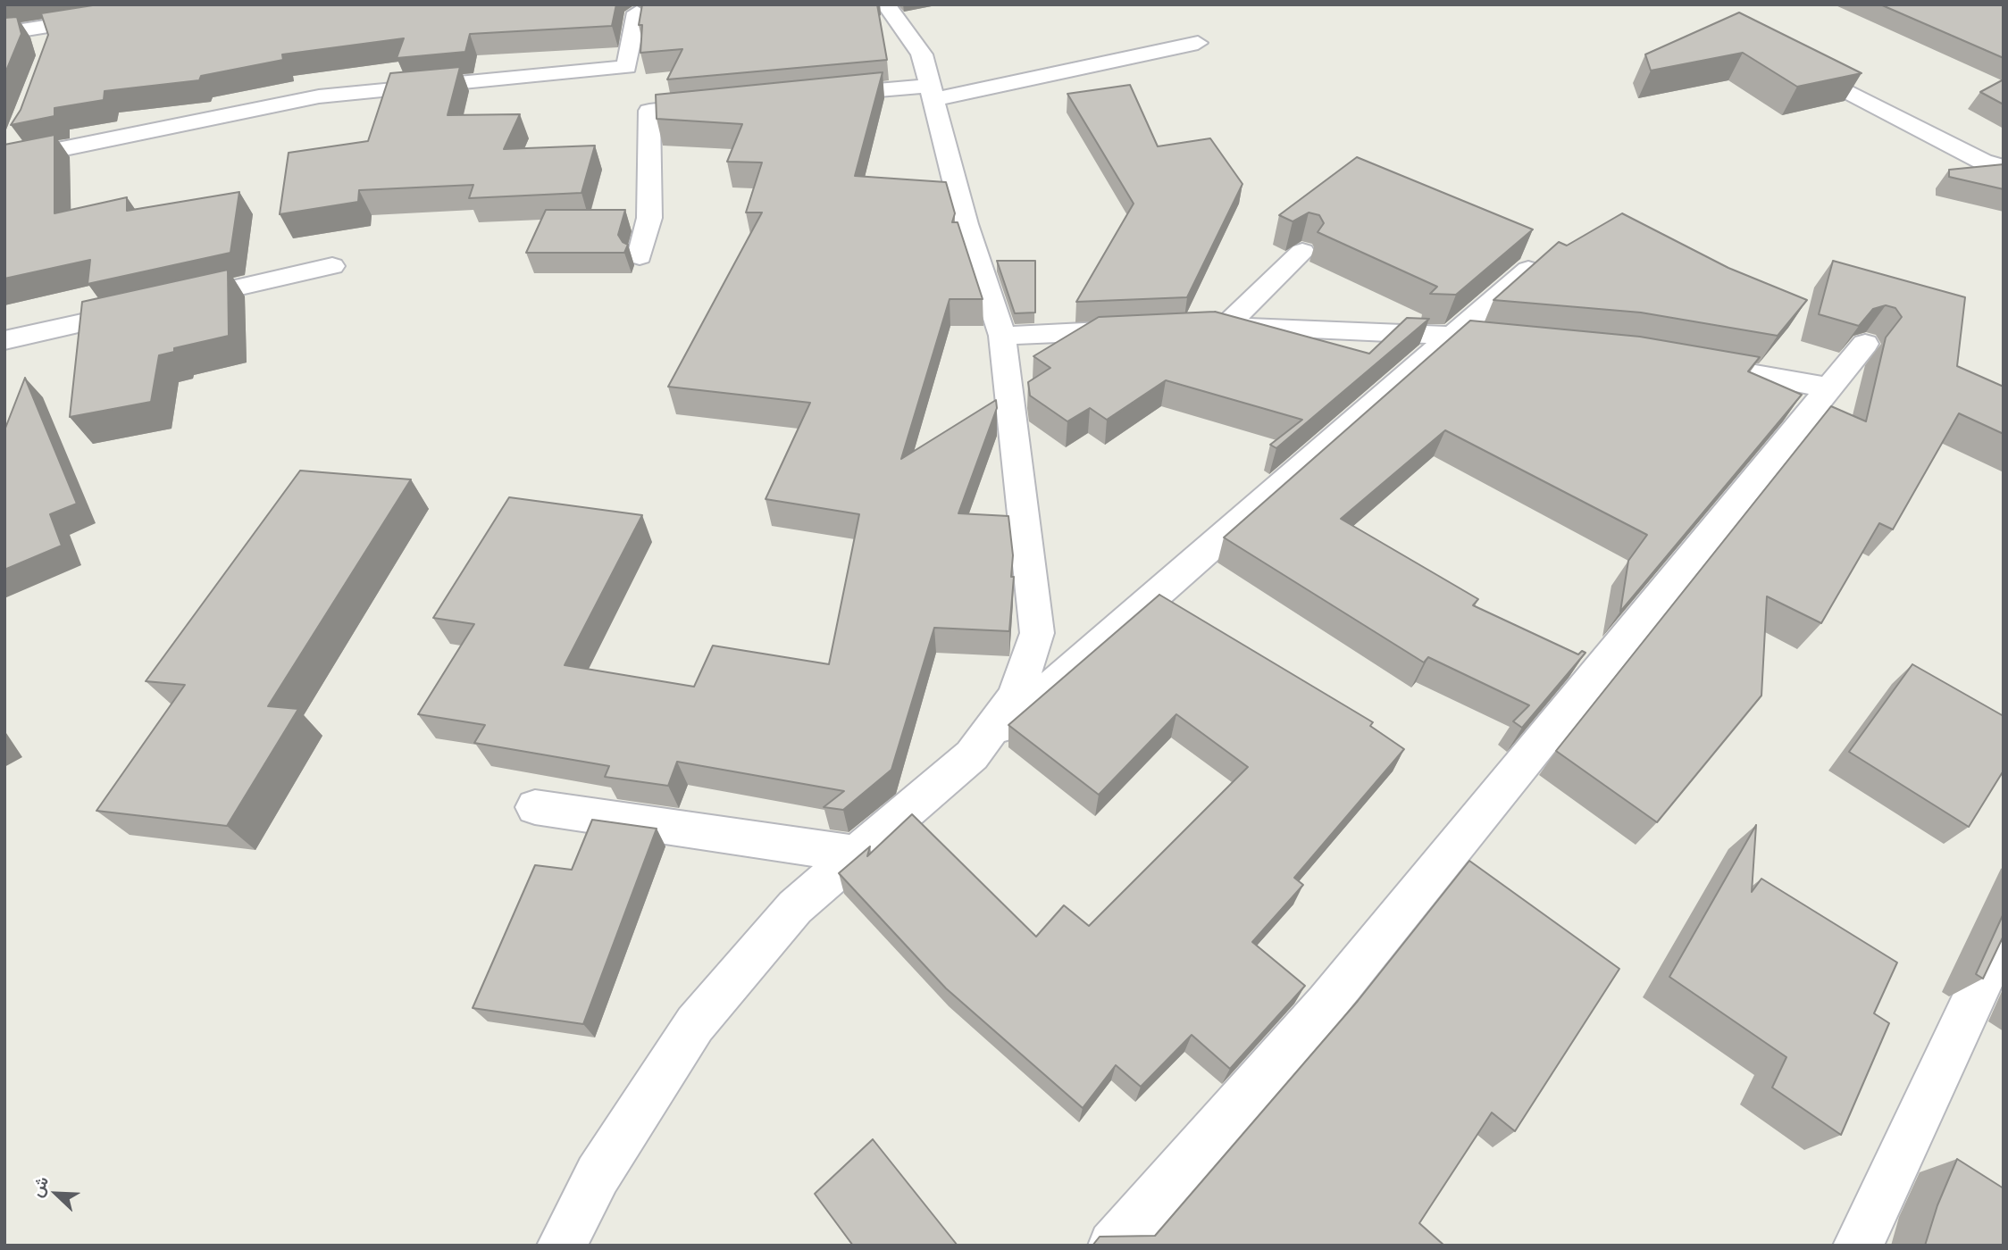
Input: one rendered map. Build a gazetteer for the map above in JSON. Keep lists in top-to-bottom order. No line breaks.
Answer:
{"north":"top left"}
